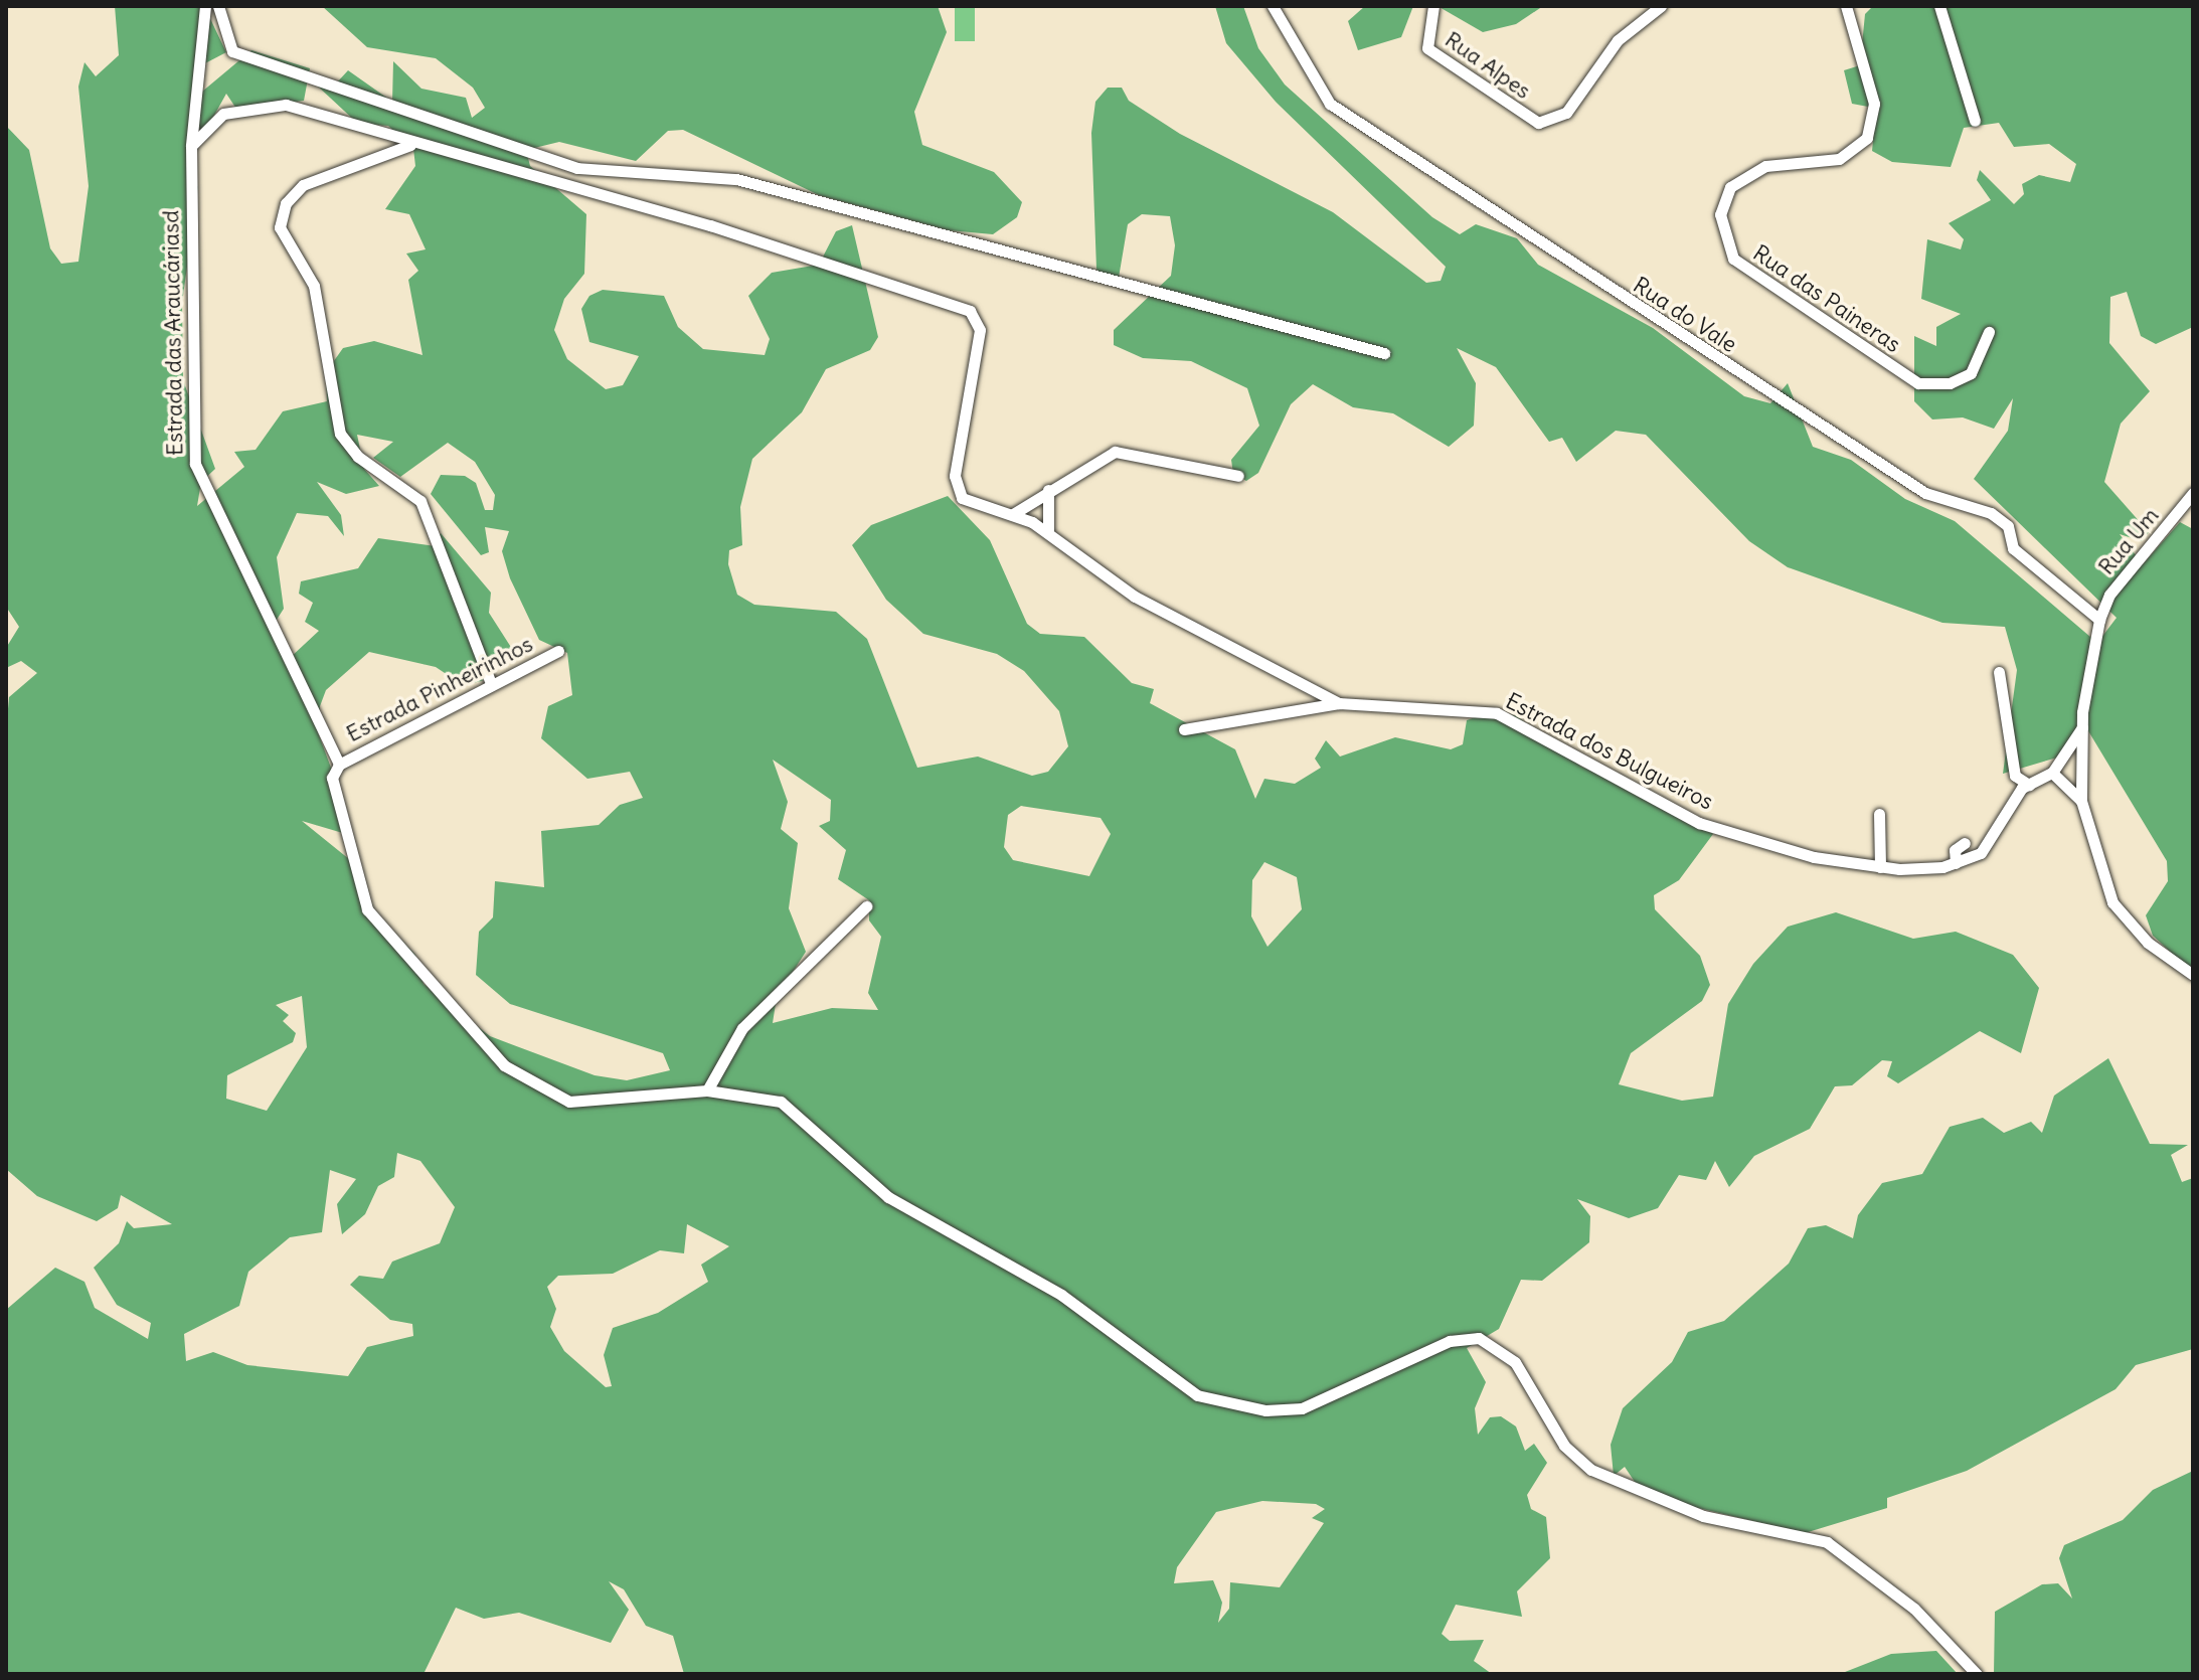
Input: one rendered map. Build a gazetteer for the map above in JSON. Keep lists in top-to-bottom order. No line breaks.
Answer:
{"streets":{"street":["Rua Alpes","Rua das Paineras","Rua do Vale","Estrada das Araucáriasd","Rua Um","Estrada Pinheirinhos","Estrada dos Bulgueiros"]},"crossings":[["Rua do Vale","Rua Um"],["Estrada das Araucáriasd","Estrada Pinheirinhos"]]}
